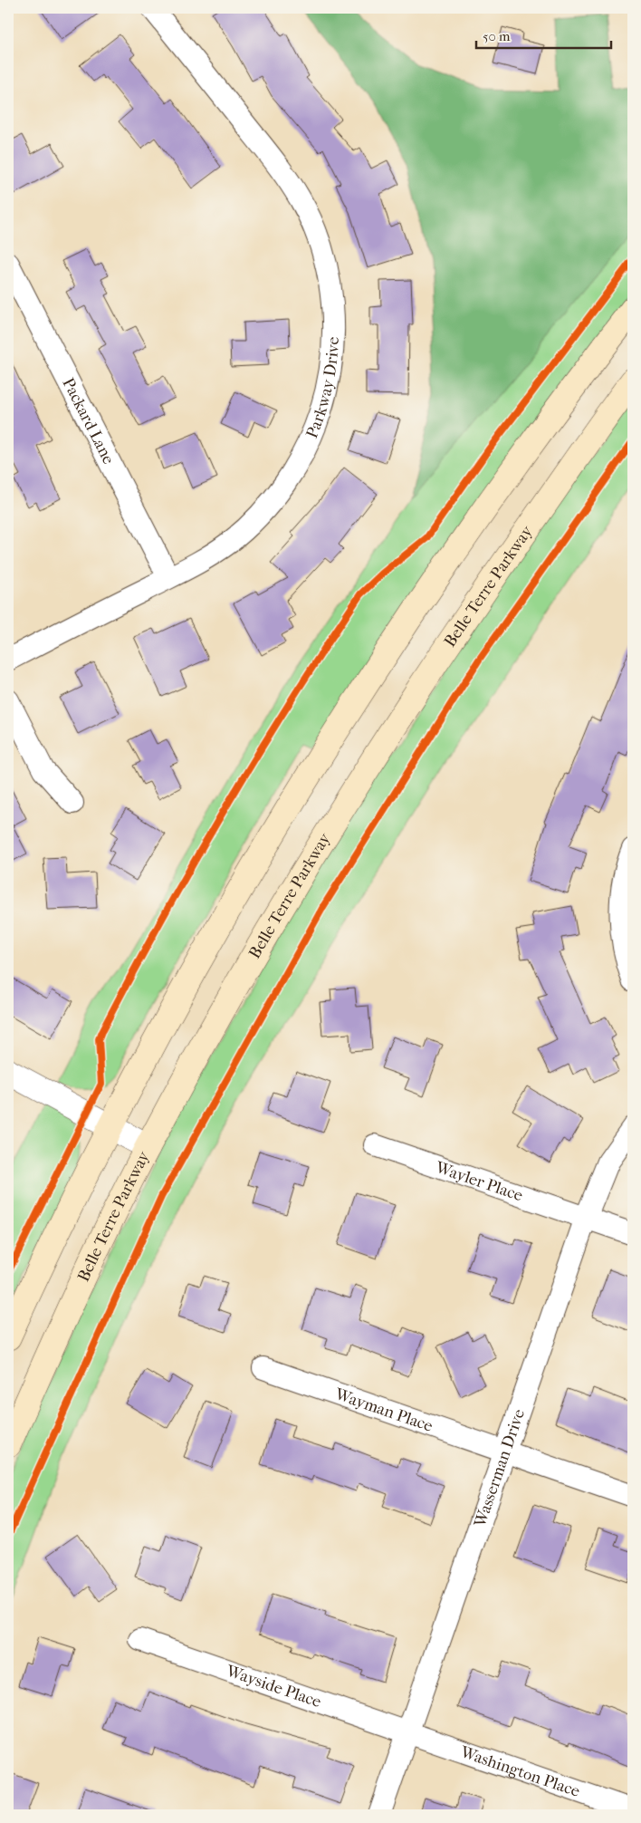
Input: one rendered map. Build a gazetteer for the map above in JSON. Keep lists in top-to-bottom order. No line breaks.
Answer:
{"streets":{"main road":["Belle Terre Parkway"],"street":["Parkway Drive","Packard Lane","Wayler Place","Wayman Place","Wasserman Drive","Wayside Place","Washington Place"]},"crossings":[["Parkway Drive","Packard Lane"],["Wayler Place","Wasserman Drive"],["Wayman Place","Wasserman Drive"],["Wasserman Drive","Wayside Place"],["Wasserman Drive","Washington Place"],["Wayside Place","Washington Place"]],"scale_bar":"50 m"}
